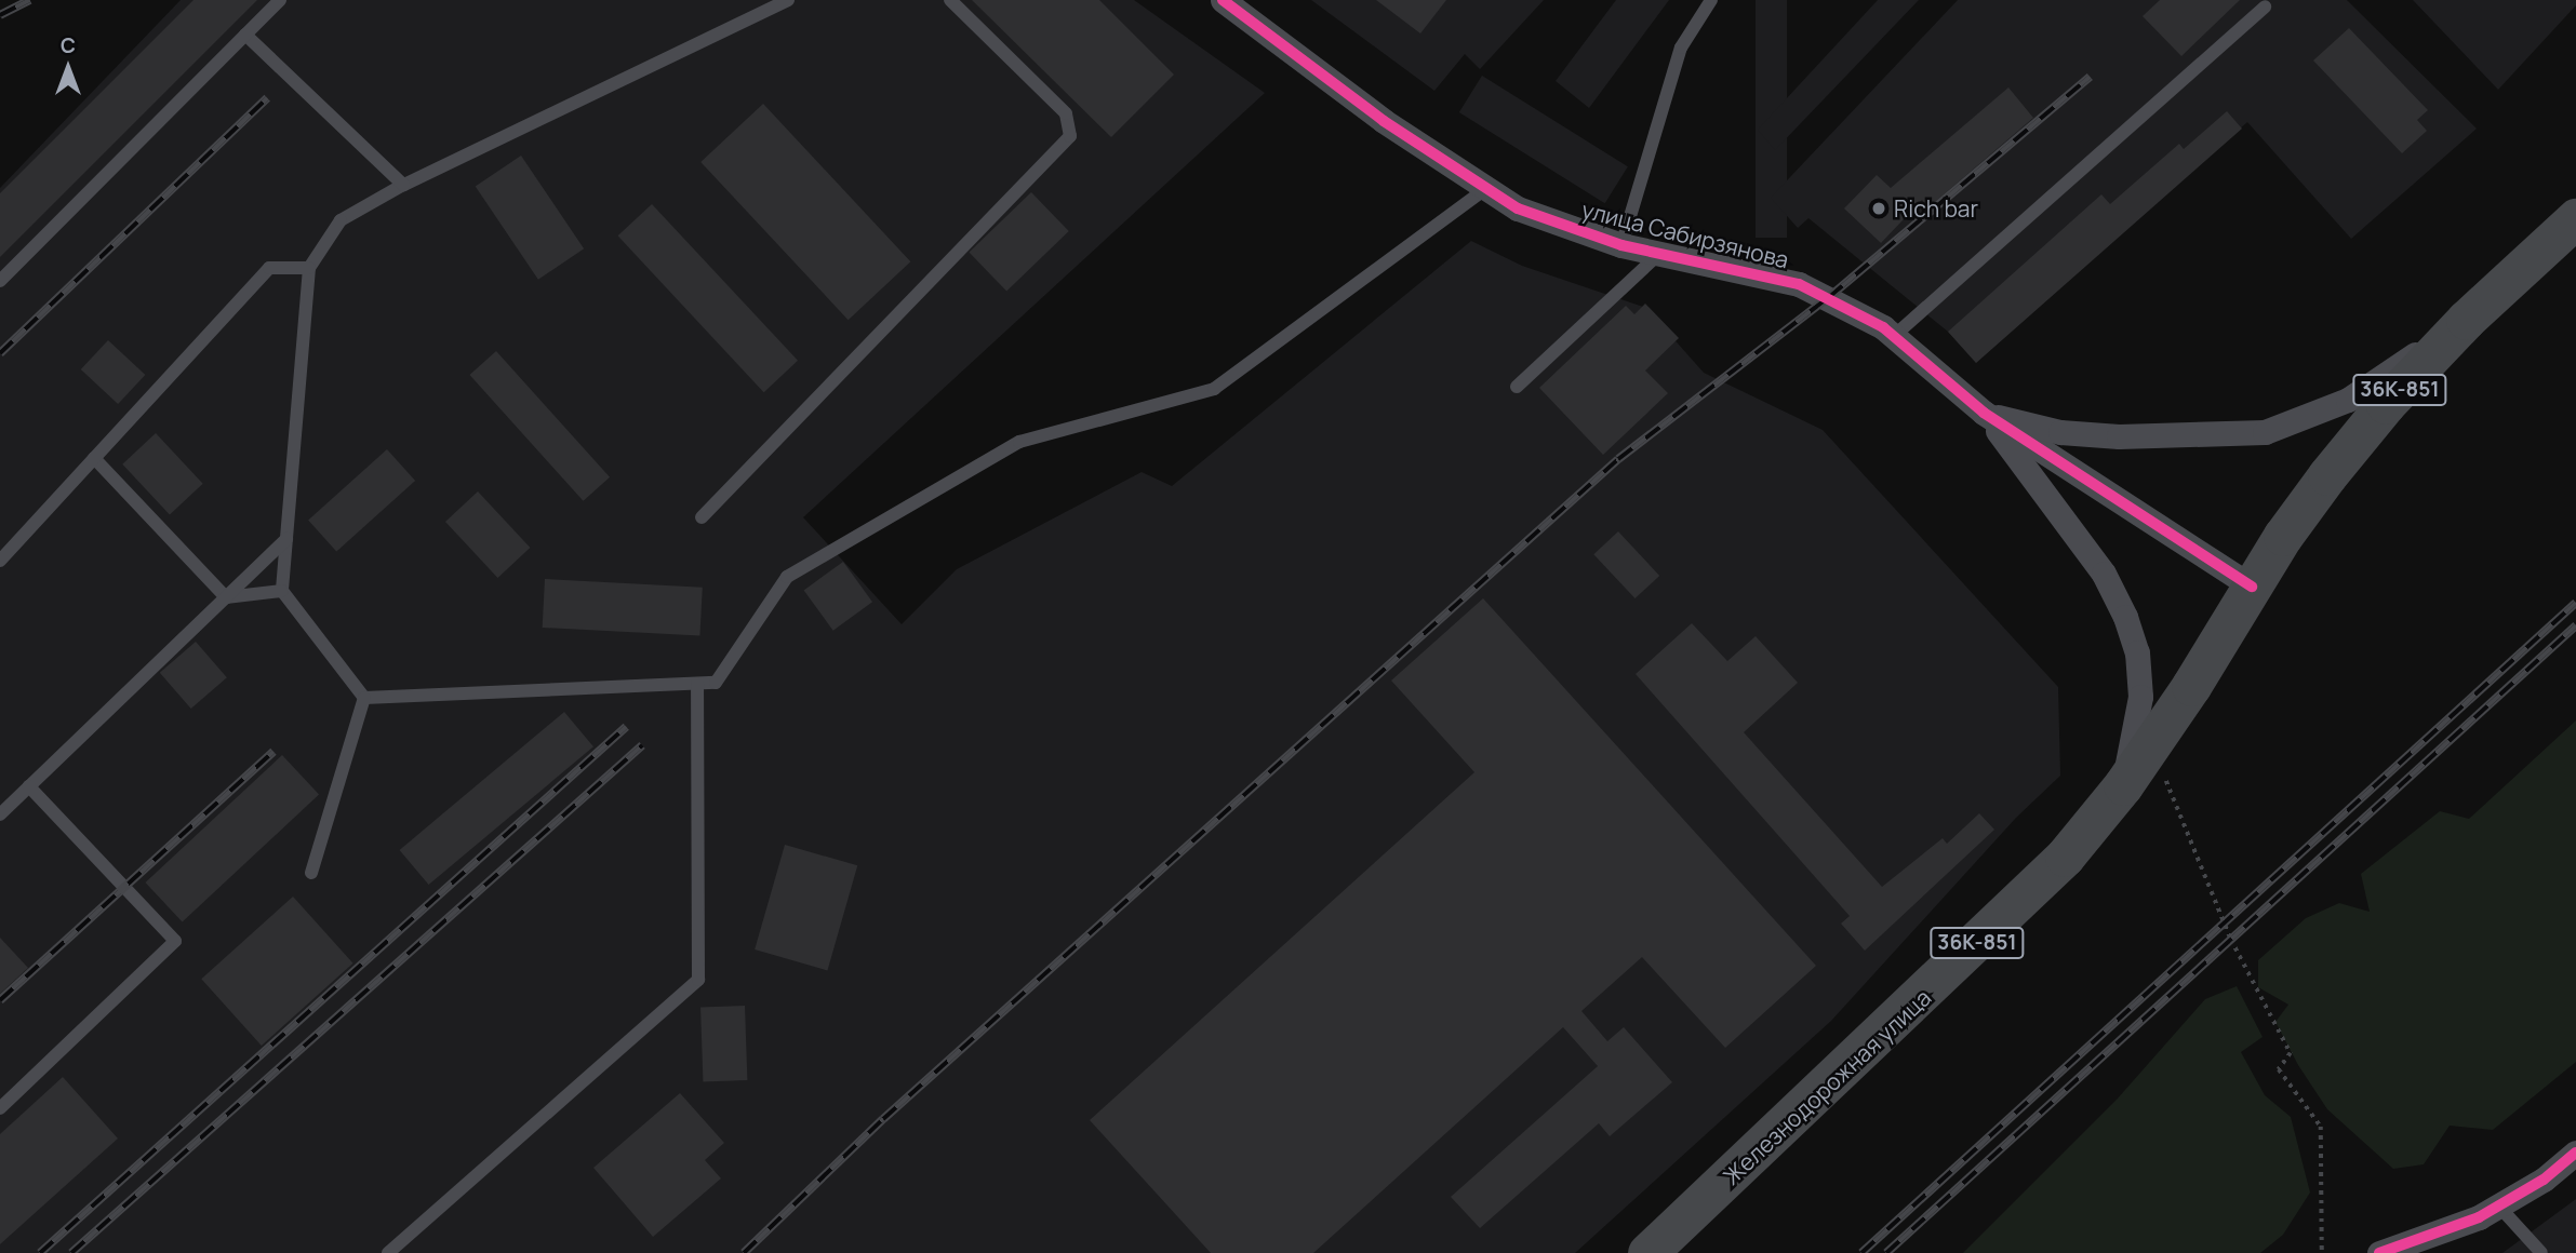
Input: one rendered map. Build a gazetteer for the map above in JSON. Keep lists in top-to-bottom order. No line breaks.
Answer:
{"streets":{"main road":["36К-851","Железнодорожная улица"],"street":["улица Сабирзянова"]},"places":["Rich bar"],"north":"top"}
